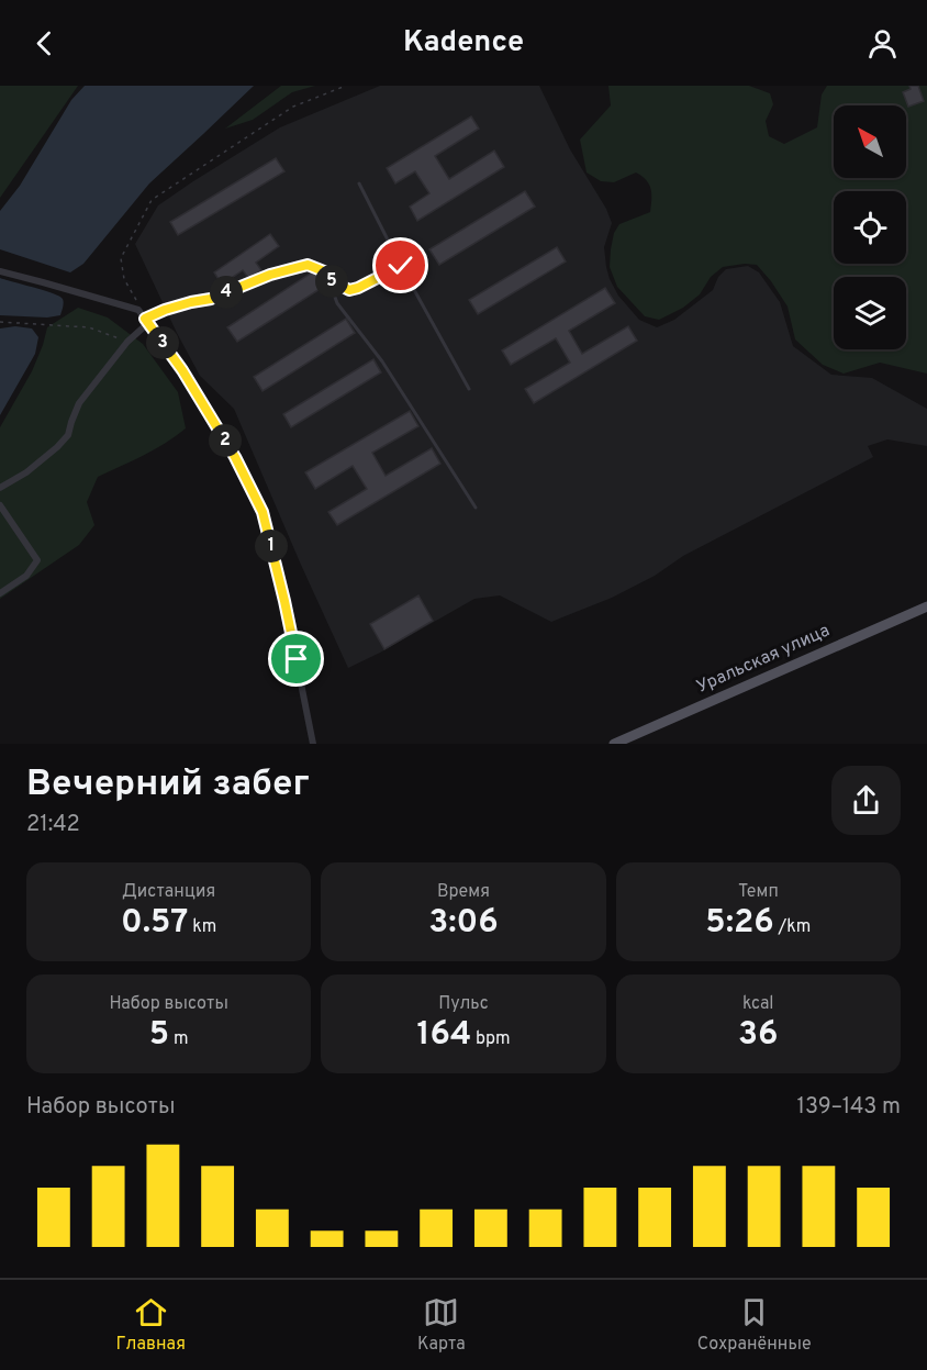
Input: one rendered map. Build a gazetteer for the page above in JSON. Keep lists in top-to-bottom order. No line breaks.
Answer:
{"streets":{"main road":["Уральская улица"]},"north":"top left","page":{"header":"Kadence","pins":["5","4","3","2","1"],"heading":["Вечерний забег","21:42"],"stats":[["Дистанция","0.57 km"],["Время","3:06"],["Темп","5:26 /km"],["Набор высоты","5 m"],["Пульс","164 bpm"],["kcal","36"]],"chart":["Набор высоты","139–143 m"],"tabs":["Главная","Карта","Сохранённые"]}}
